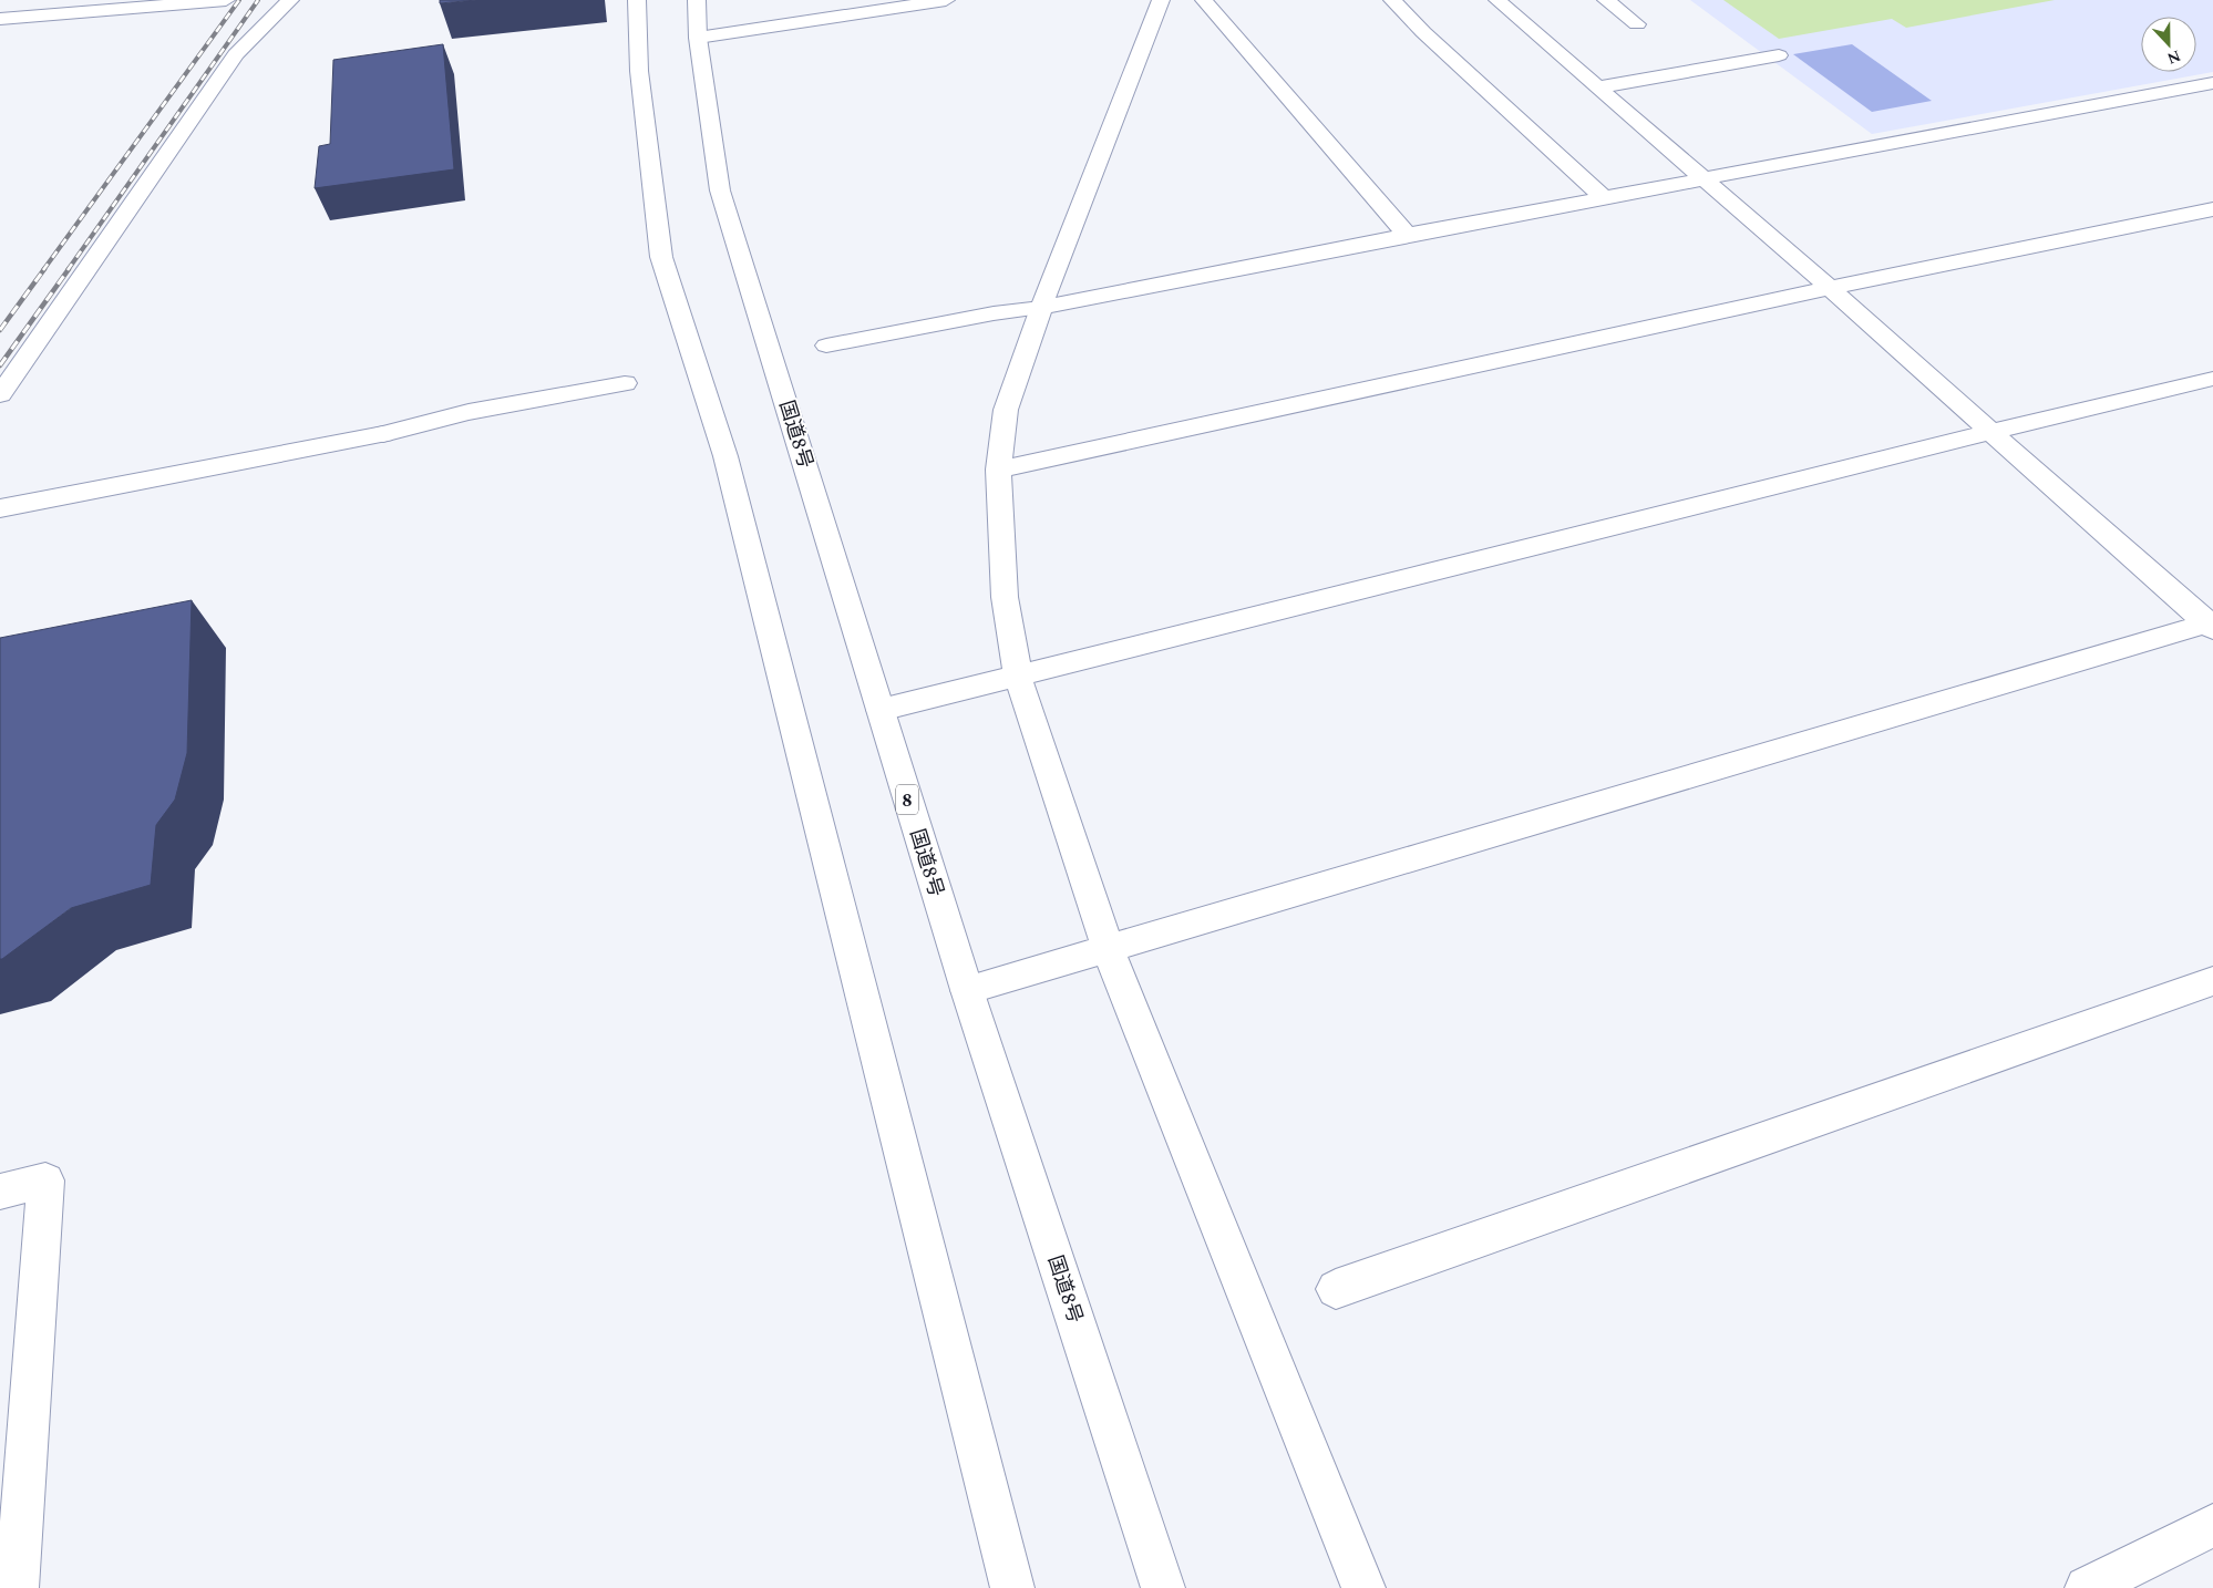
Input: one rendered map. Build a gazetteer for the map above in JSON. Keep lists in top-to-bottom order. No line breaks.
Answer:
{"streets":{"main road":["国道8号","8"]},"north":"bottom"}
